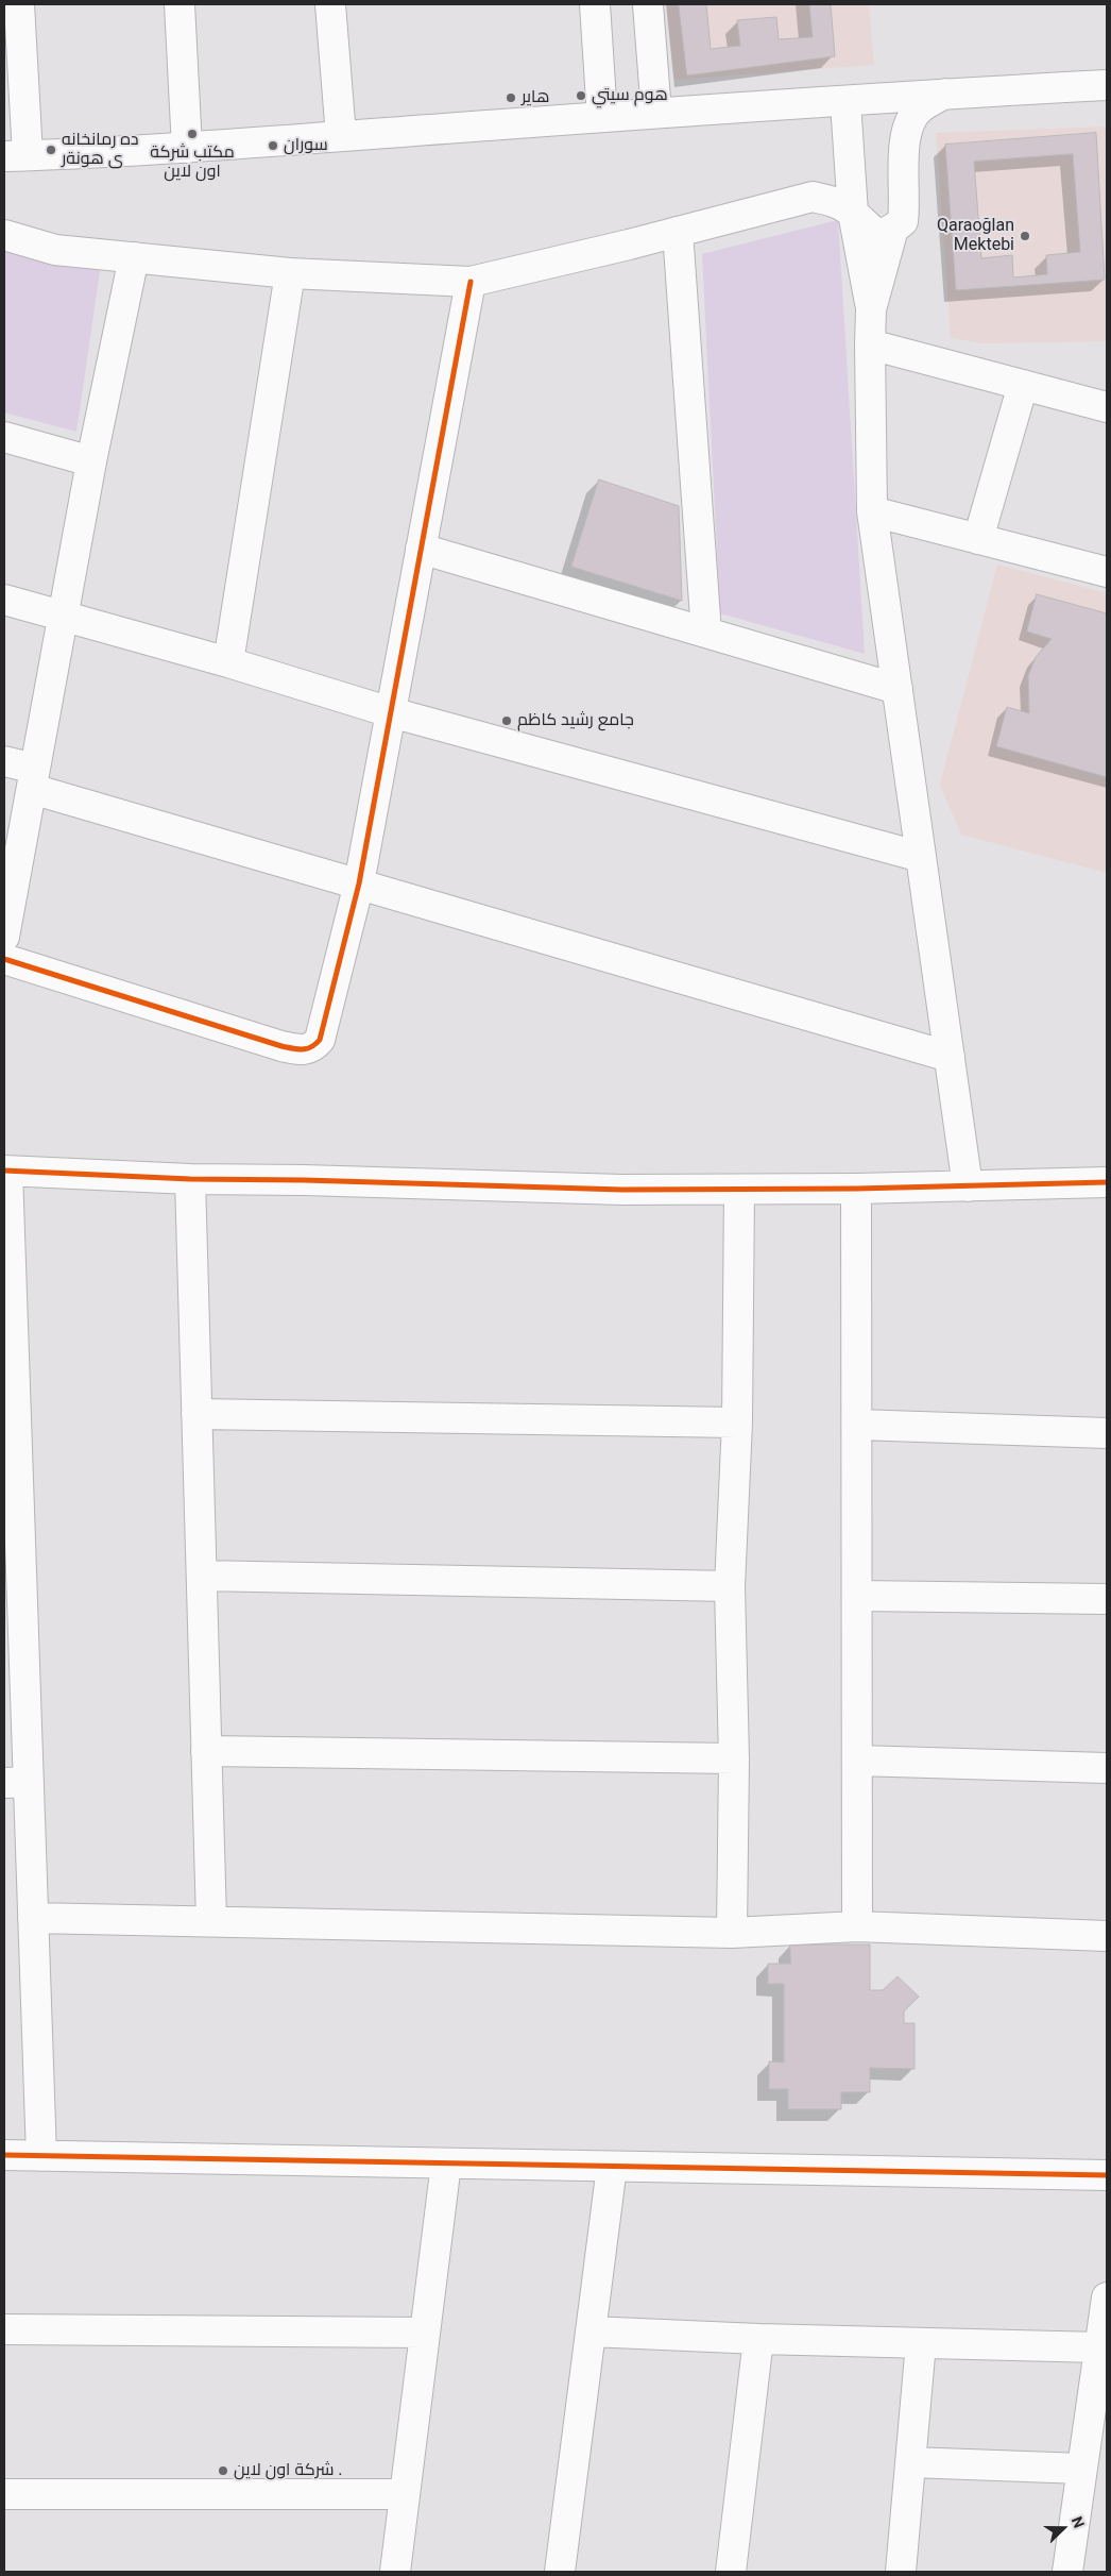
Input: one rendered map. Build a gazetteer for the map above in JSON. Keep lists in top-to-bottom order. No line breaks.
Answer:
{"places":["هوم سيتي","هاير","مكتب شركة اون لاين","سوران","ده رمانخانه ى هونةر","Qaraoğlan Mektebi","جامع رشيد كاظم","شركة اون لاين ."],"north":"right"}
